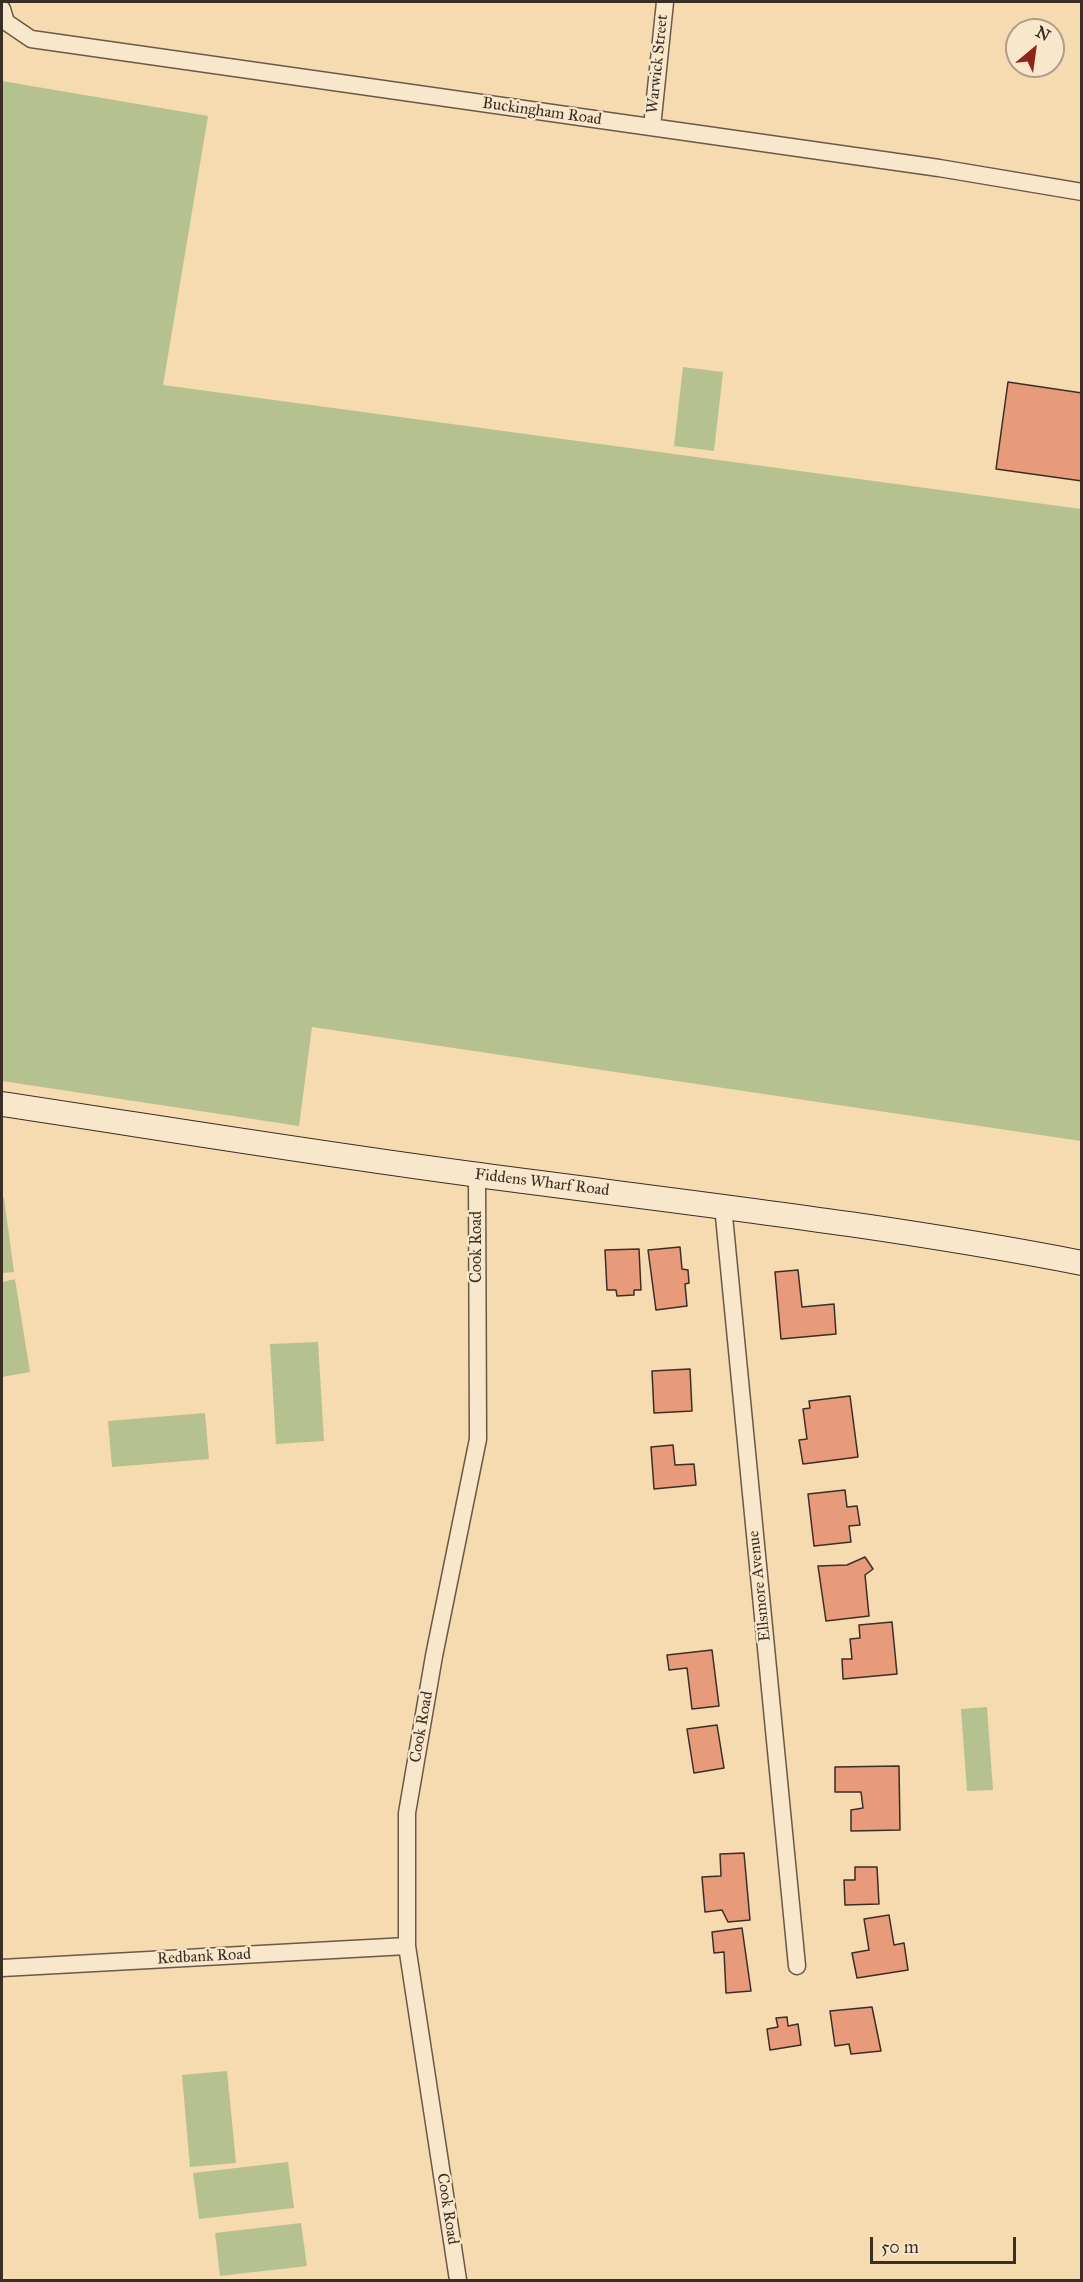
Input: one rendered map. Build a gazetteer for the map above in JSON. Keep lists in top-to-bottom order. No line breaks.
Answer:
{"streets":{"street":["Warwick Street","Buckingham Road","Fiddens Wharf Road","Cook Road","Ellsmore Avenue","Redbank Road"]},"crossings":[["Warwick Street","Buckingham Road"],["Fiddens Wharf Road","Cook Road"],["Fiddens Wharf Road","Ellsmore Avenue"],["Cook Road","Redbank Road"]],"scale_bar":"50 m","north":"top right"}
